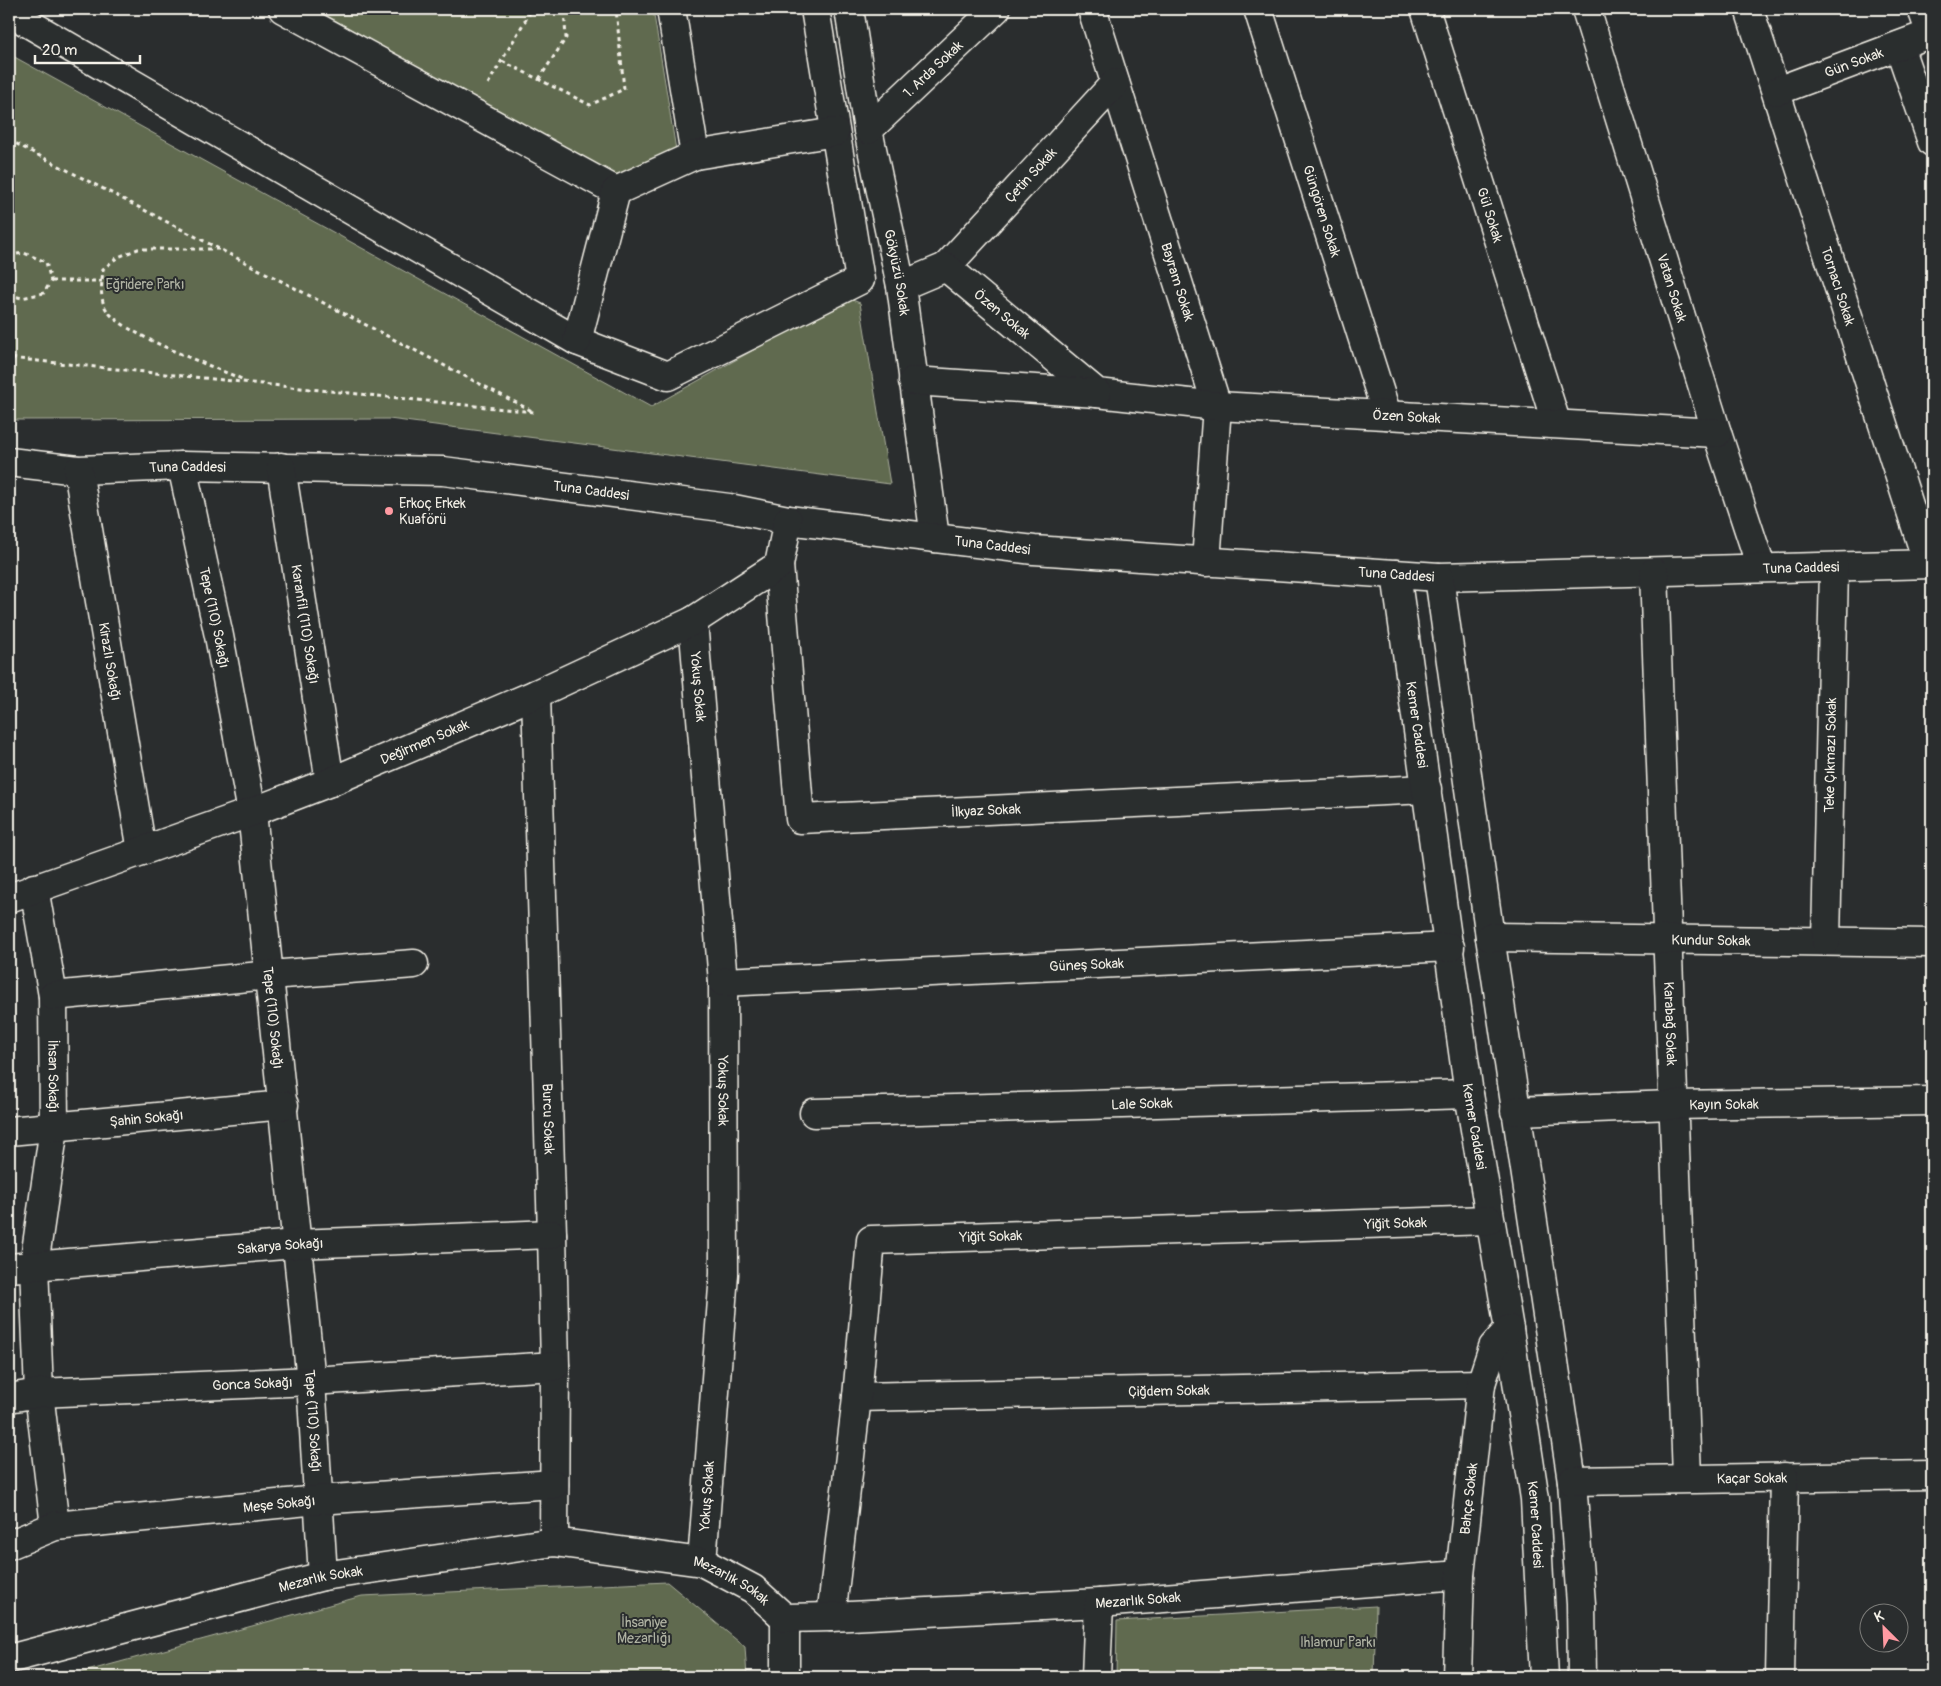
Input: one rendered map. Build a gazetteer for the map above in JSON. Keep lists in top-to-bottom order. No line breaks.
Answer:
{"streets":{"street":["Gün Sokak","1. Arda Sokak","Çetin Sokak","Güngören Sokak","Gül Sokak","Gökyüzü Sokak","Bayram Sokak","Tornacı Sokak","Vatan Sokak","Özen Sokak","Tuna Caddesi","Tepe (110) Sokağı","Karanfil (110) Sokağı","Kirazlı Sokağı","Yokuş Sokak","Kemer Caddesi","Değirmen Sokak","Teke Çıkmazı Sokak","İlkyaz Sokak","Kundur Sokak","Güneş Sokak","Karabağ Sokak","İhsan Sokağı","Lale Sokak","Kayın Sokak","Şahin Sokağı","Burcu Sokak","Yiğit Sokak","Sakarya Sokağı","Gonca Sokağı","Çiğdem Sokak","Kaçar Sokak","Bahçe Sokak","Meşe Sokağı","Mezarlık Sokak"]},"crossings":[["Gün Sokak","Tornacı Sokak"],["1. Arda Sokak","Gökyüzü Sokak"],["Çetin Sokak","Bayram Sokak"],["Çetin Sokak","Özen Sokak"],["Güngören Sokak","Özen Sokak"],["Gül Sokak","Özen Sokak"],["Gökyüzü Sokak","Özen Sokak"],["Gökyüzü Sokak","Tuna Caddesi"],["Bayram Sokak","Özen Sokak"],["Bayram Sokak","Tuna Caddesi"],["Tornacı Sokak","Tuna Caddesi"],["Vatan Sokak","Özen Sokak"],["Vatan Sokak","Tuna Caddesi"],["Tuna Caddesi","Tepe (110) Sokağı"],["Tuna Caddesi","Karanfil (110) Sokağı"],["Tuna Caddesi","Kirazlı Sokağı"],["Tuna Caddesi","Kemer Caddesi"],["Tuna Caddesi","Teke Çıkmazı Sokak"],["Tuna Caddesi","Karabağ Sokak"],["Tepe (110) Sokağı","Değirmen Sokak"],["Tepe (110) Sokağı","Şahin Sokağı"],["Tepe (110) Sokağı","Sakarya Sokağı"],["Tepe (110) Sokağı","Gonca Sokağı"],["Tepe (110) Sokağı","Meşe Sokağı"],["Tepe (110) Sokağı","Mezarlık Sokak"],["Karanfil (110) Sokağı","Değirmen Sokak"],["Kirazlı Sokağı","Değirmen Sokak"],["Yokuş Sokak","Değirmen Sokak"],["Yokuş Sokak","Güneş Sokak"],["Yokuş Sokak","Mezarlık Sokak"],["Kemer Caddesi","İlkyaz Sokak"],["Kemer Caddesi","Güneş Sokak"],["Kemer Caddesi","Lale Sokak"],["Kemer Caddesi","Yiğit Sokak"],["Kemer Caddesi","Bahçe Sokak"],["Değirmen Sokak","İlkyaz Sokak"],["Değirmen Sokak","İhsan Sokağı"],["Değirmen Sokak","Burcu Sokak"],["Teke Çıkmazı Sokak","Kundur Sokak"],["Kundur Sokak","Karabağ Sokak"],["Karabağ Sokak","Kayın Sokak"],["Karabağ Sokak","Kaçar Sokak"],["İhsan Sokağı","Şahin Sokağı"],["İhsan Sokağı","Sakarya Sokağı"],["İhsan Sokağı","Gonca Sokağı"],["İhsan Sokağı","Meşe Sokağı"],["Burcu Sokak","Sakarya Sokağı"],["Burcu Sokak","Gonca Sokağı"],["Burcu Sokak","Meşe Sokağı"],["Burcu Sokak","Mezarlık Sokak"],["Yiğit Sokak","Çiğdem Sokak"],["Yiğit Sokak","Mezarlık Sokak"],["Çiğdem Sokak","Bahçe Sokak"],["Bahçe Sokak","Mezarlık Sokak"]],"parks":["Eğridere Parkı","İhsaniye Mezarlığı","Ihlamur Parkı"],"places":["Erkoç Erkek Kuaförü"],"scale_bar":"20 m","north":"top left"}
